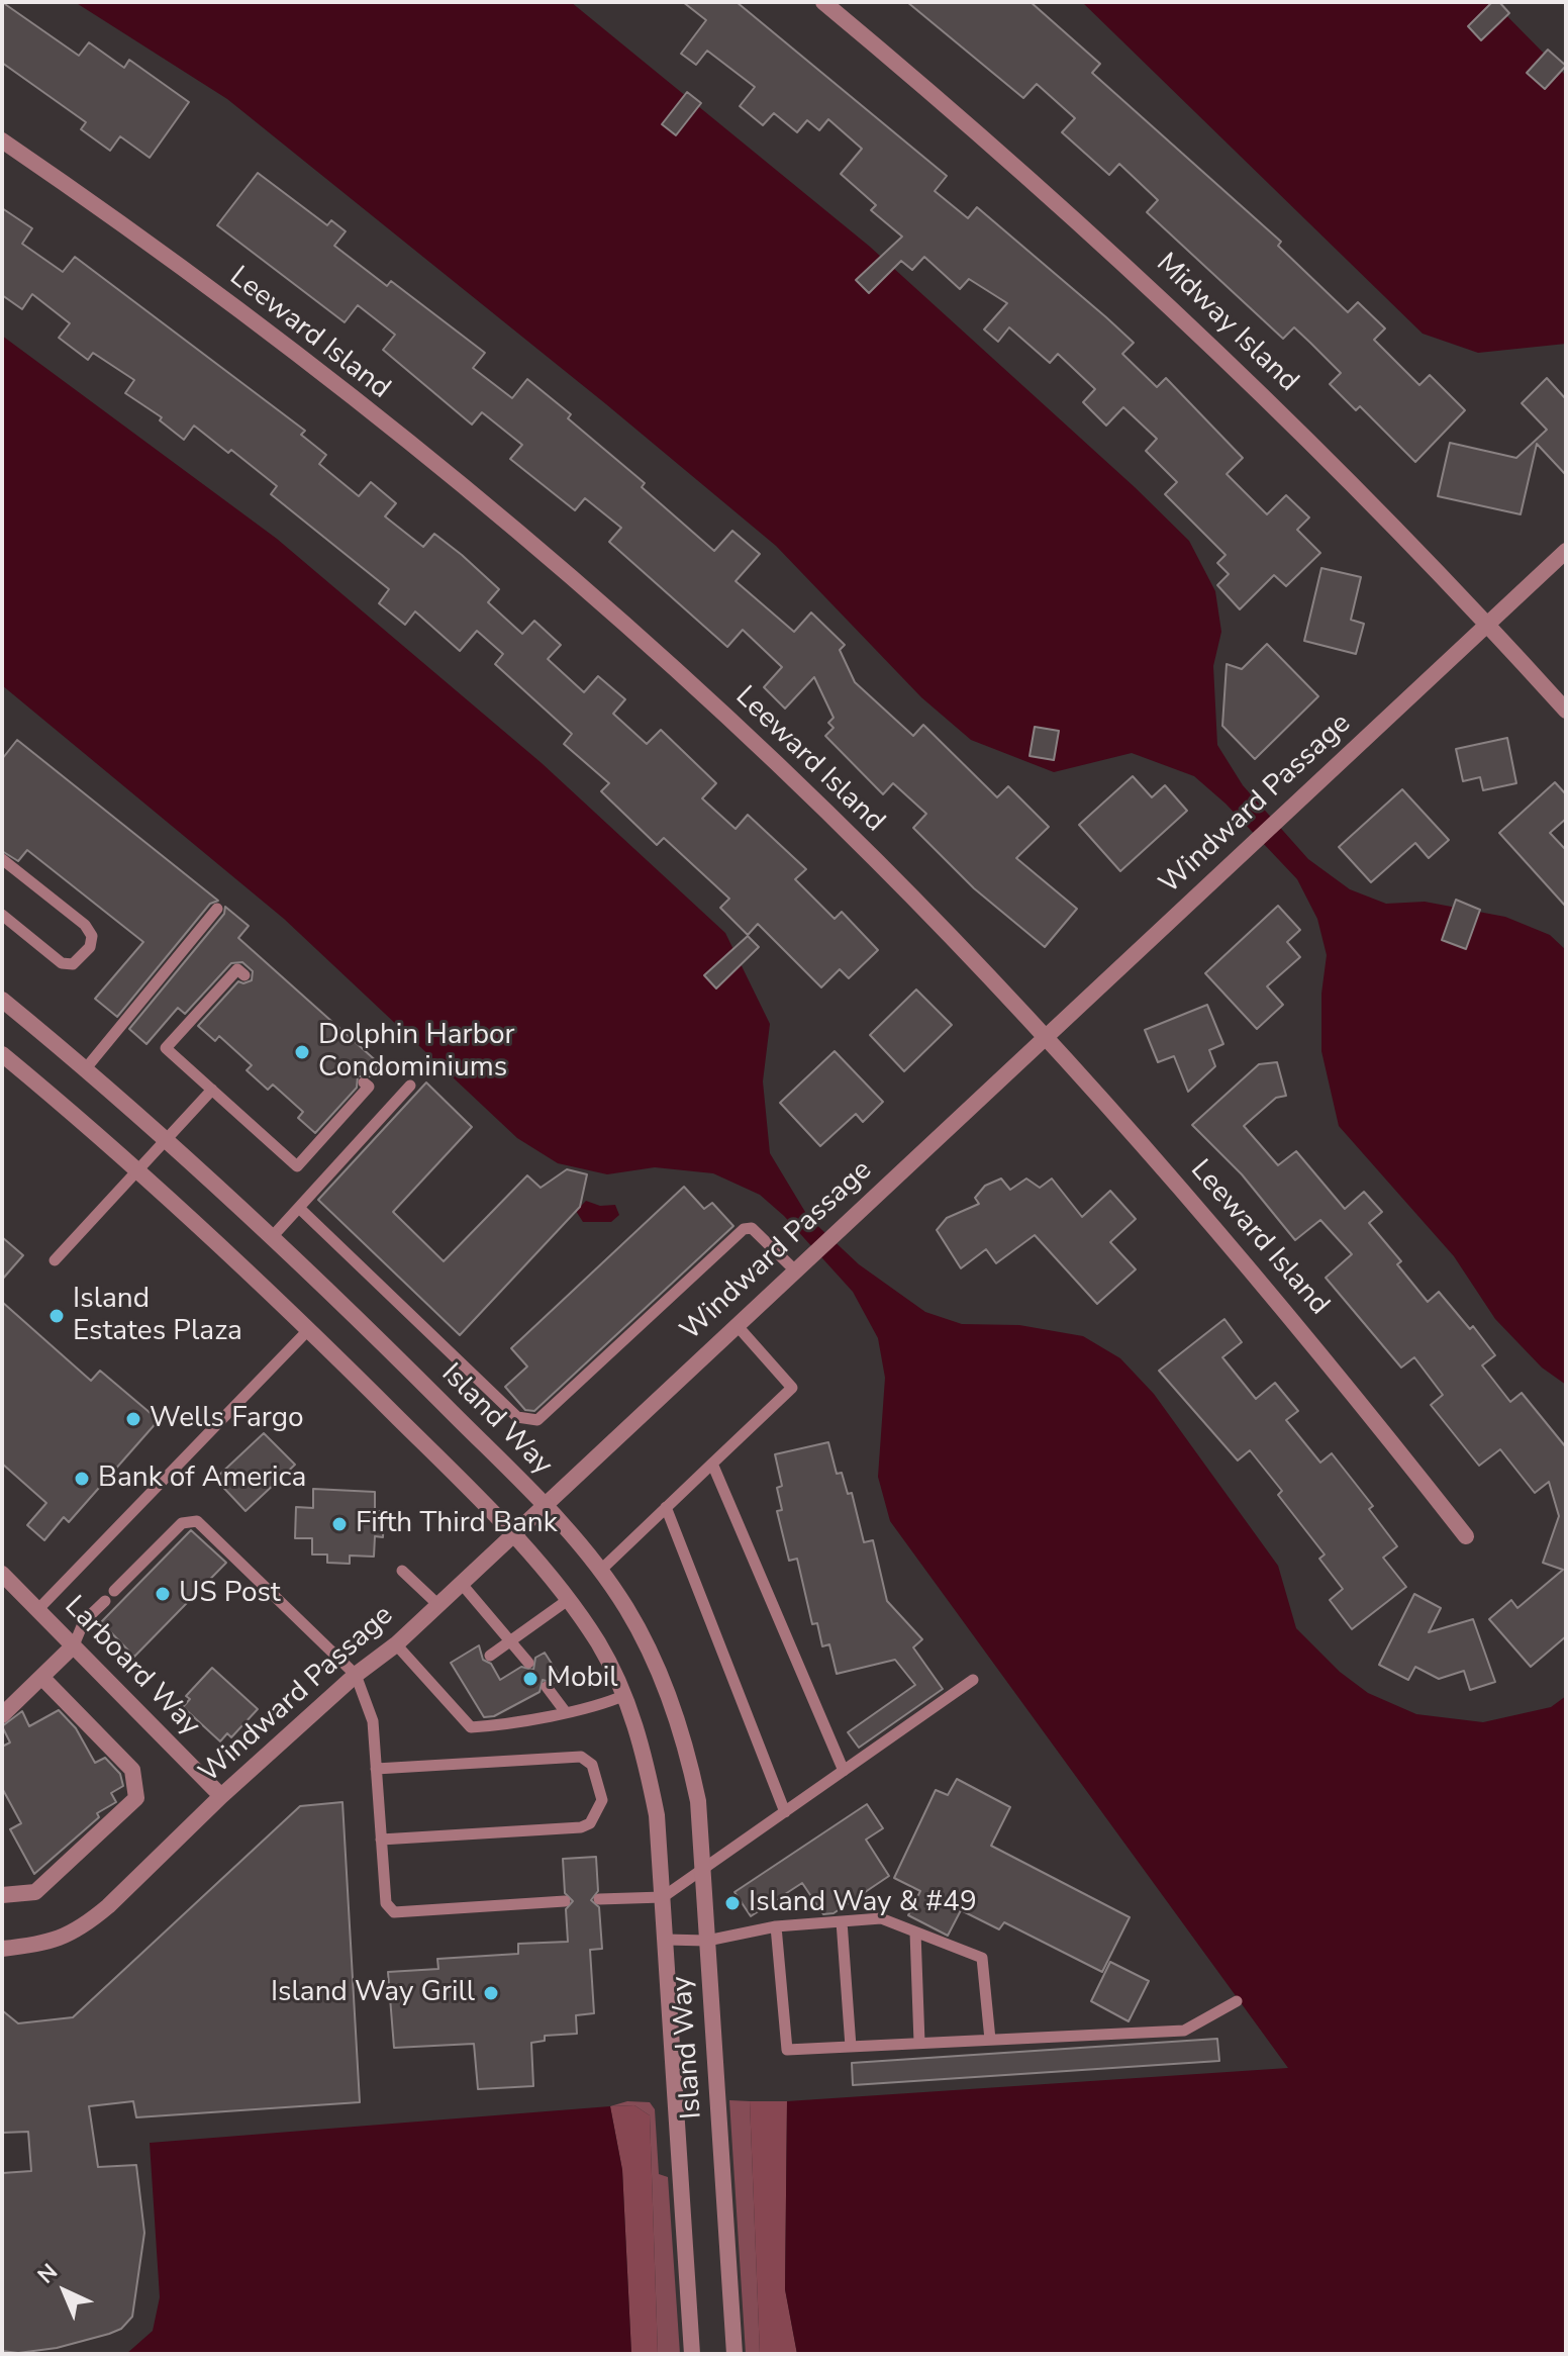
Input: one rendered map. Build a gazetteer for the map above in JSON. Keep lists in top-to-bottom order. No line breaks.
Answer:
{"streets":{"street":["Midway Island","Leeward Island","Windward Passage","Island Way","Larboard Way"]},"crossings":[["Midway Island","Windward Passage"],["Leeward Island","Windward Passage"],["Windward Passage","Island Way"],["Windward Passage","Larboard Way"]],"places":["Dolphin Harbor Condominiums","Island Estates Plaza","Wells Fargo","Bank of America","Fifth Third Bank","US Post","Mobil","Island Way & #49","Island Way Grill"],"north":"top left"}
